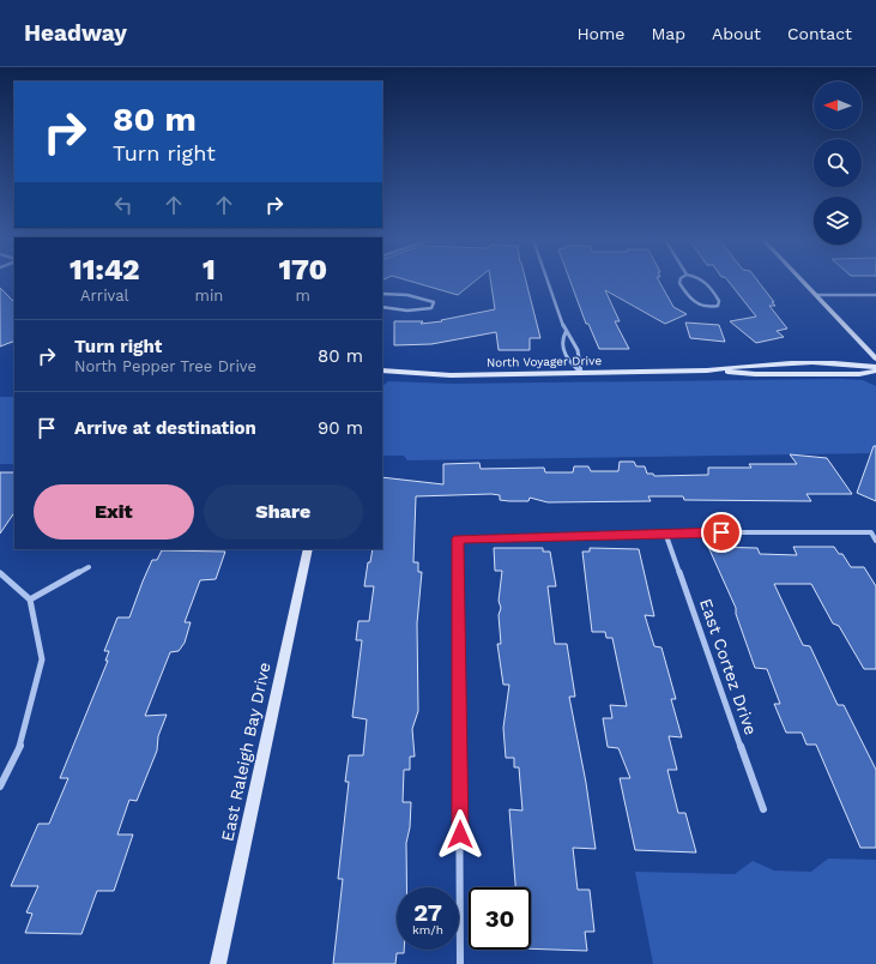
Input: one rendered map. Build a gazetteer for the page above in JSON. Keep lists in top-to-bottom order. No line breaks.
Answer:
{"streets":{"street":["North Voyager Drive","East Cortez Drive","East Raleigh Bay Drive"]},"north":"left","page":{"header":"Headway","nav":["Home","Map","About","Contact"],"turn":["80 m","Turn right"],"eta":["11:42","Arrival","1","min","170","m"],"list":[{"name":"Turn right","note":"North Pepper Tree Drive","value":"80 m"},{"name":"Arrive at destination","value":"90 m"}],"buttons":["Exit","Share"],"speed":"27 km/h","limit":"30"}}
